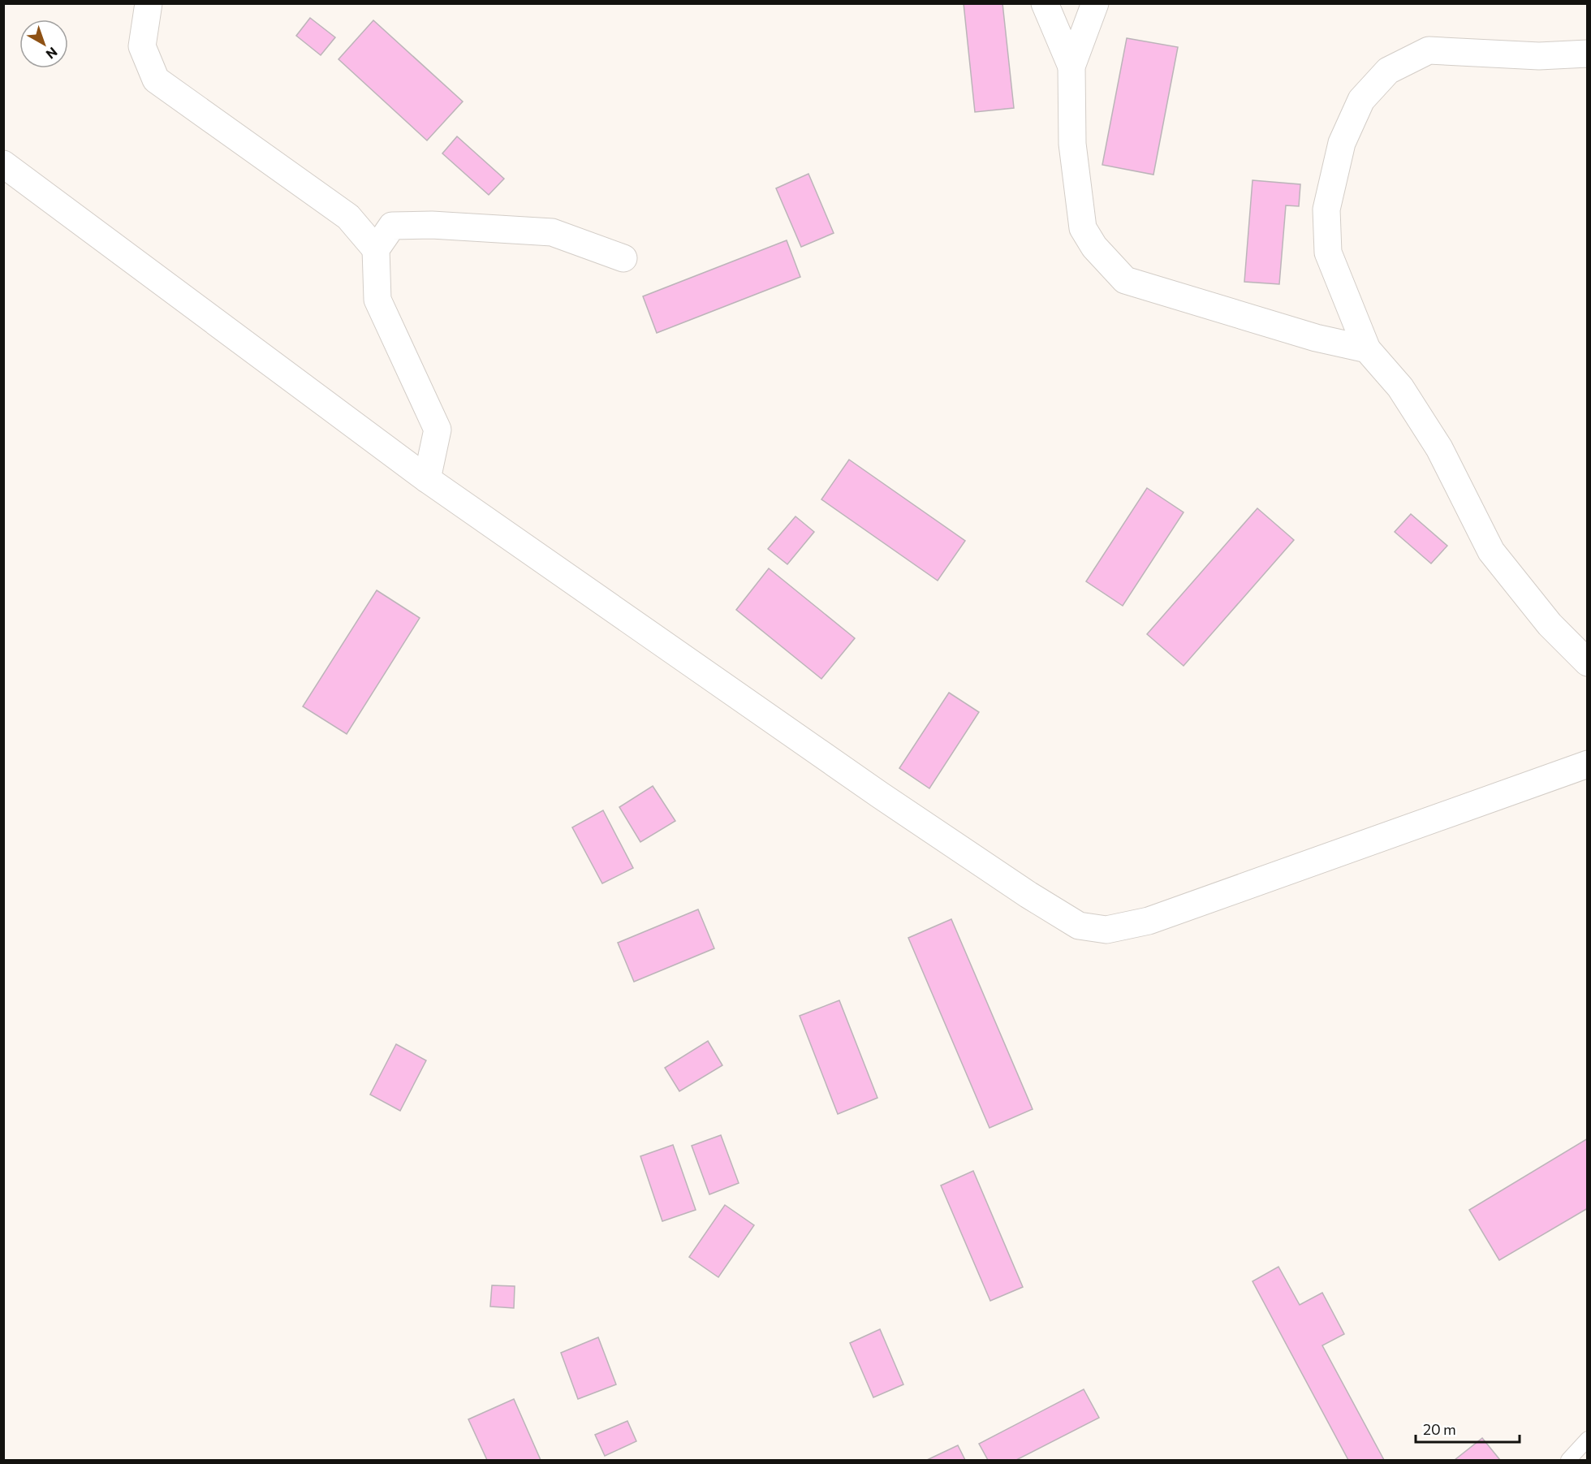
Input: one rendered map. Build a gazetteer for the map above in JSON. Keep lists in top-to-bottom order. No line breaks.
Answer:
{"scale_bar":"20 m","north":"bottom right"}
